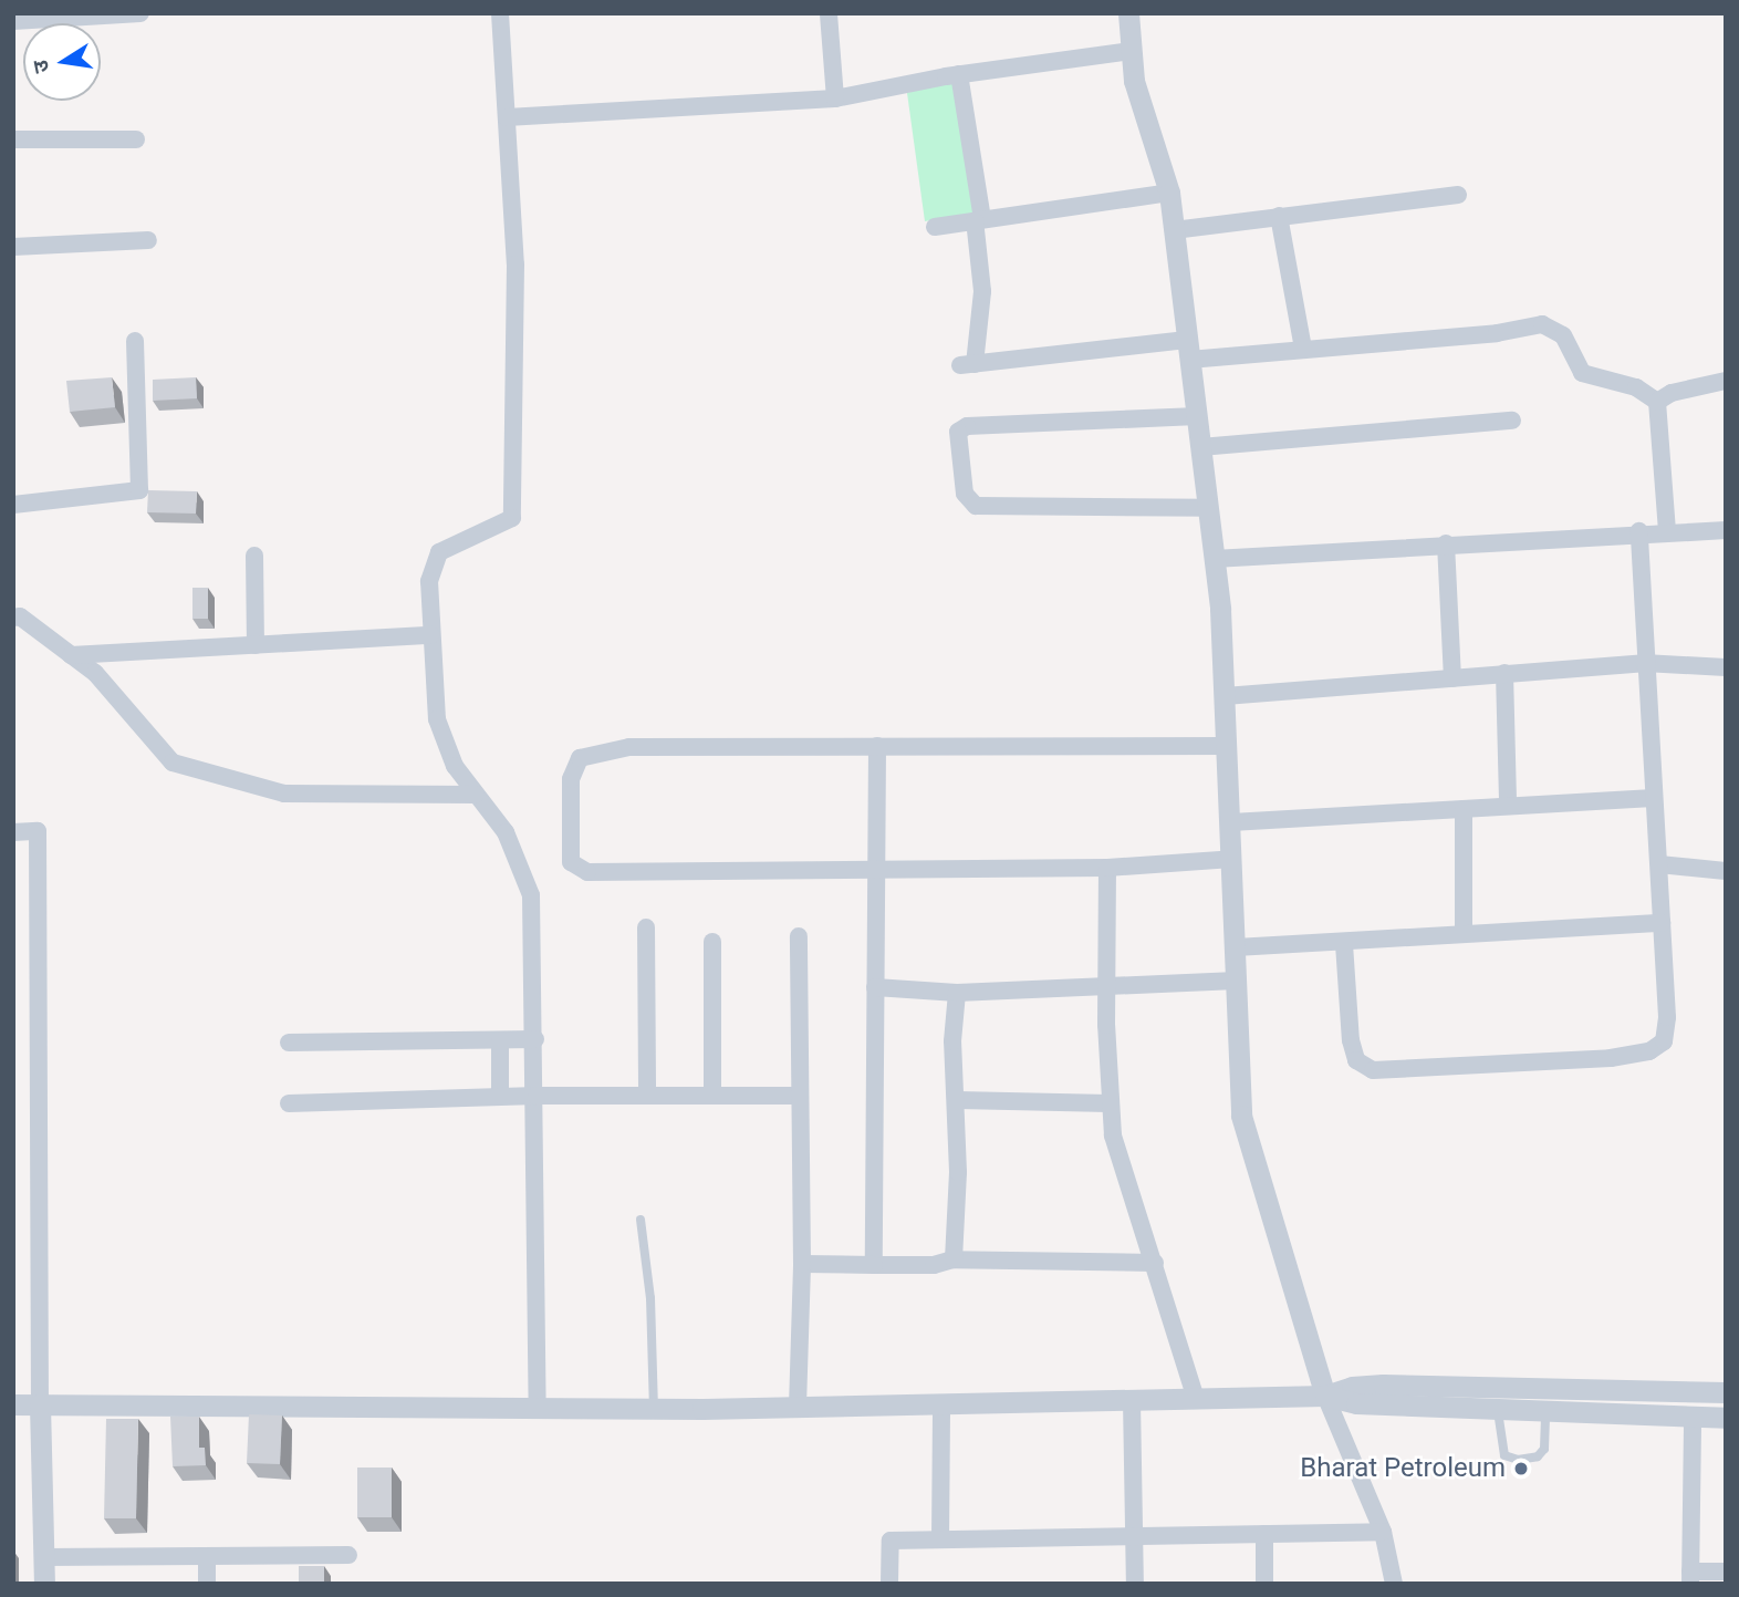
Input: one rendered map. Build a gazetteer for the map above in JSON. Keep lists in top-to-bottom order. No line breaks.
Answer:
{"places":["Bharat Petroleum"],"north":"left"}
